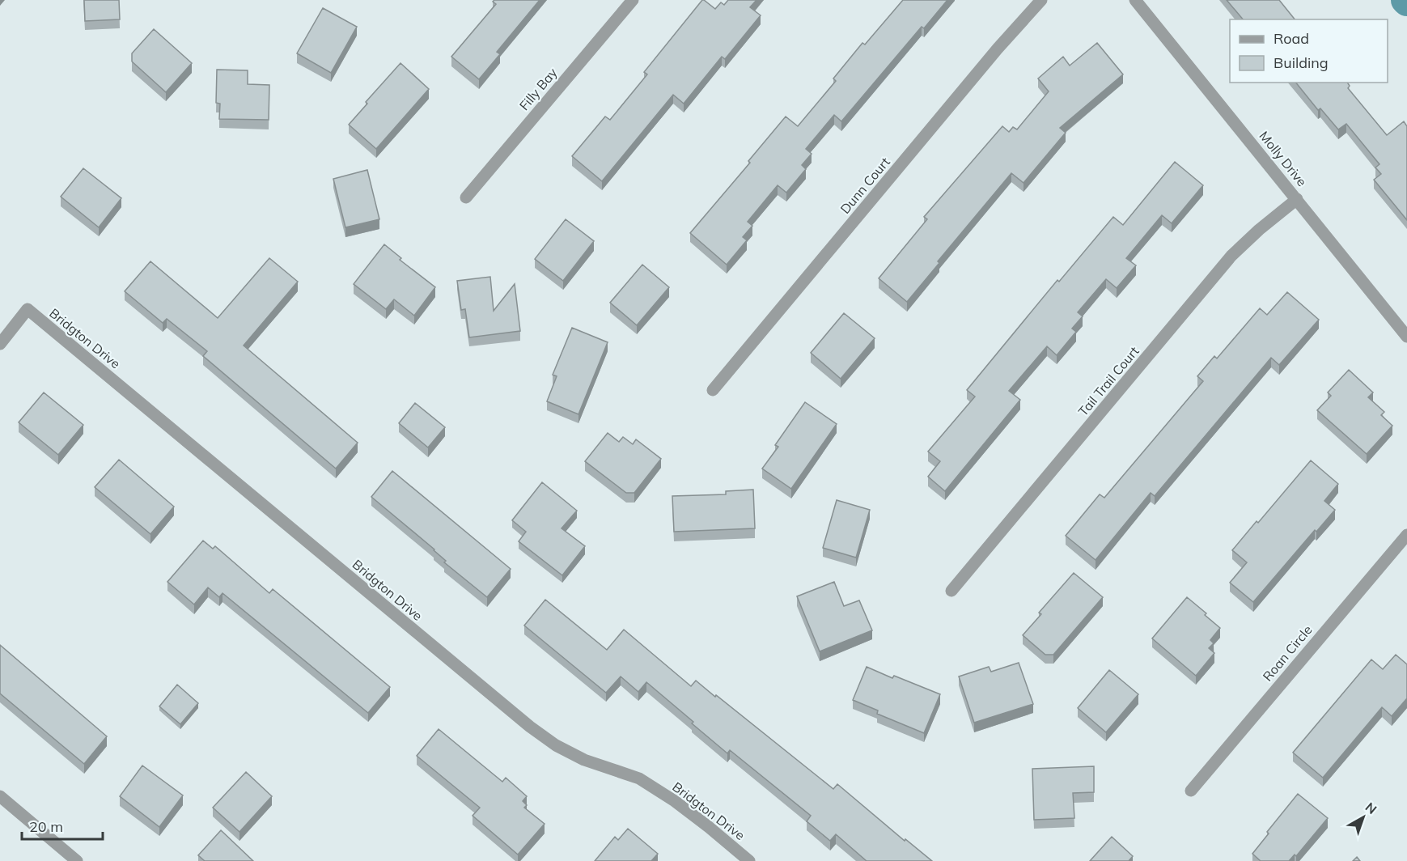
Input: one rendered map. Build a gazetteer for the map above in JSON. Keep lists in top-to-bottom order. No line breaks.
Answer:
{"streets":{"street":["Filly Bay","Molly Drive","Dunn Court","Bridgton Drive","Tail Trail Court","Roan Circle"]},"crossings":[["Molly Drive","Tail Trail Court"]],"legend":["Road","Building"],"scale_bar":"20 m","north":"top right"}
